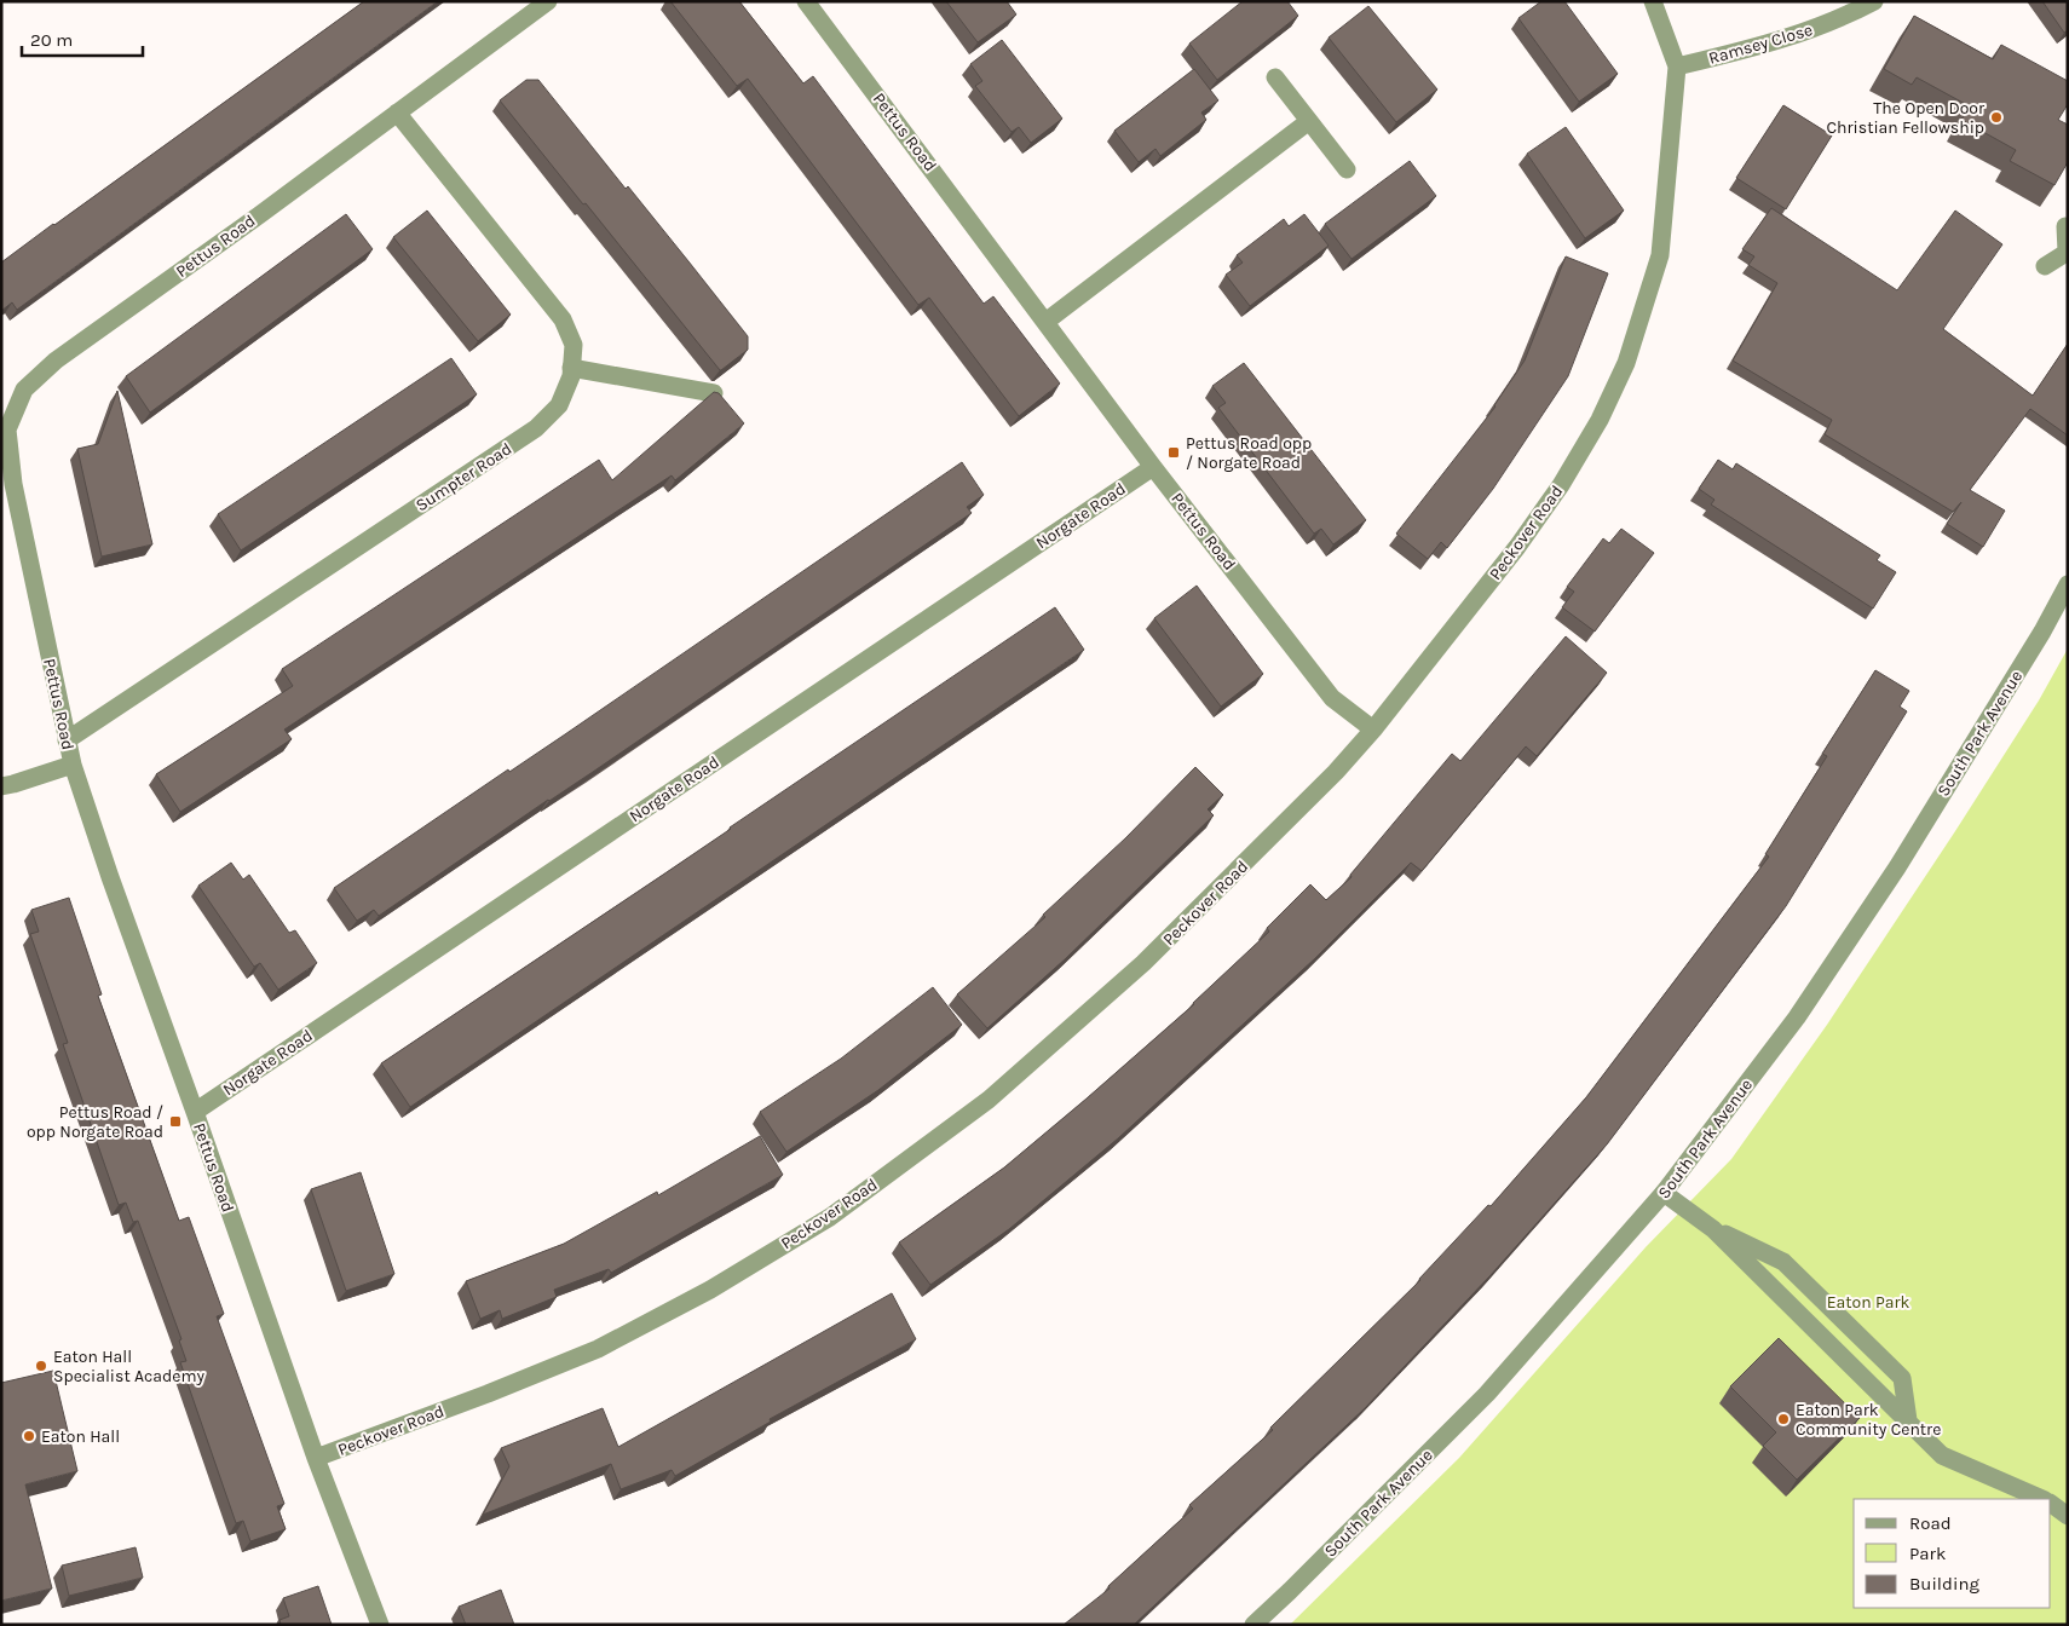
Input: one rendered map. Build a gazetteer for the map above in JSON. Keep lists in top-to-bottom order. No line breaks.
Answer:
{"streets":{"street":["Ramsey Close","Pettus Road","Sumpter Road","Norgate Road","Peckover Road","South Park Avenue"]},"crossings":[["Ramsey Close","Peckover Road"],["Pettus Road","Sumpter Road"],["Pettus Road","Norgate Road"],["Pettus Road","Peckover Road"]],"parks":["Eaton Park"],"places":{"other":["The Open Door Christian Fellowship","Eaton Hall Specialist Academy","Eaton Park Community Centre","Eaton Hall"],"transit":["Pettus Road opp / Norgate Road","Pettus Road / opp Norgate Road"]},"legend":["Road","Park","Building"],"scale_bar":"20 m"}
